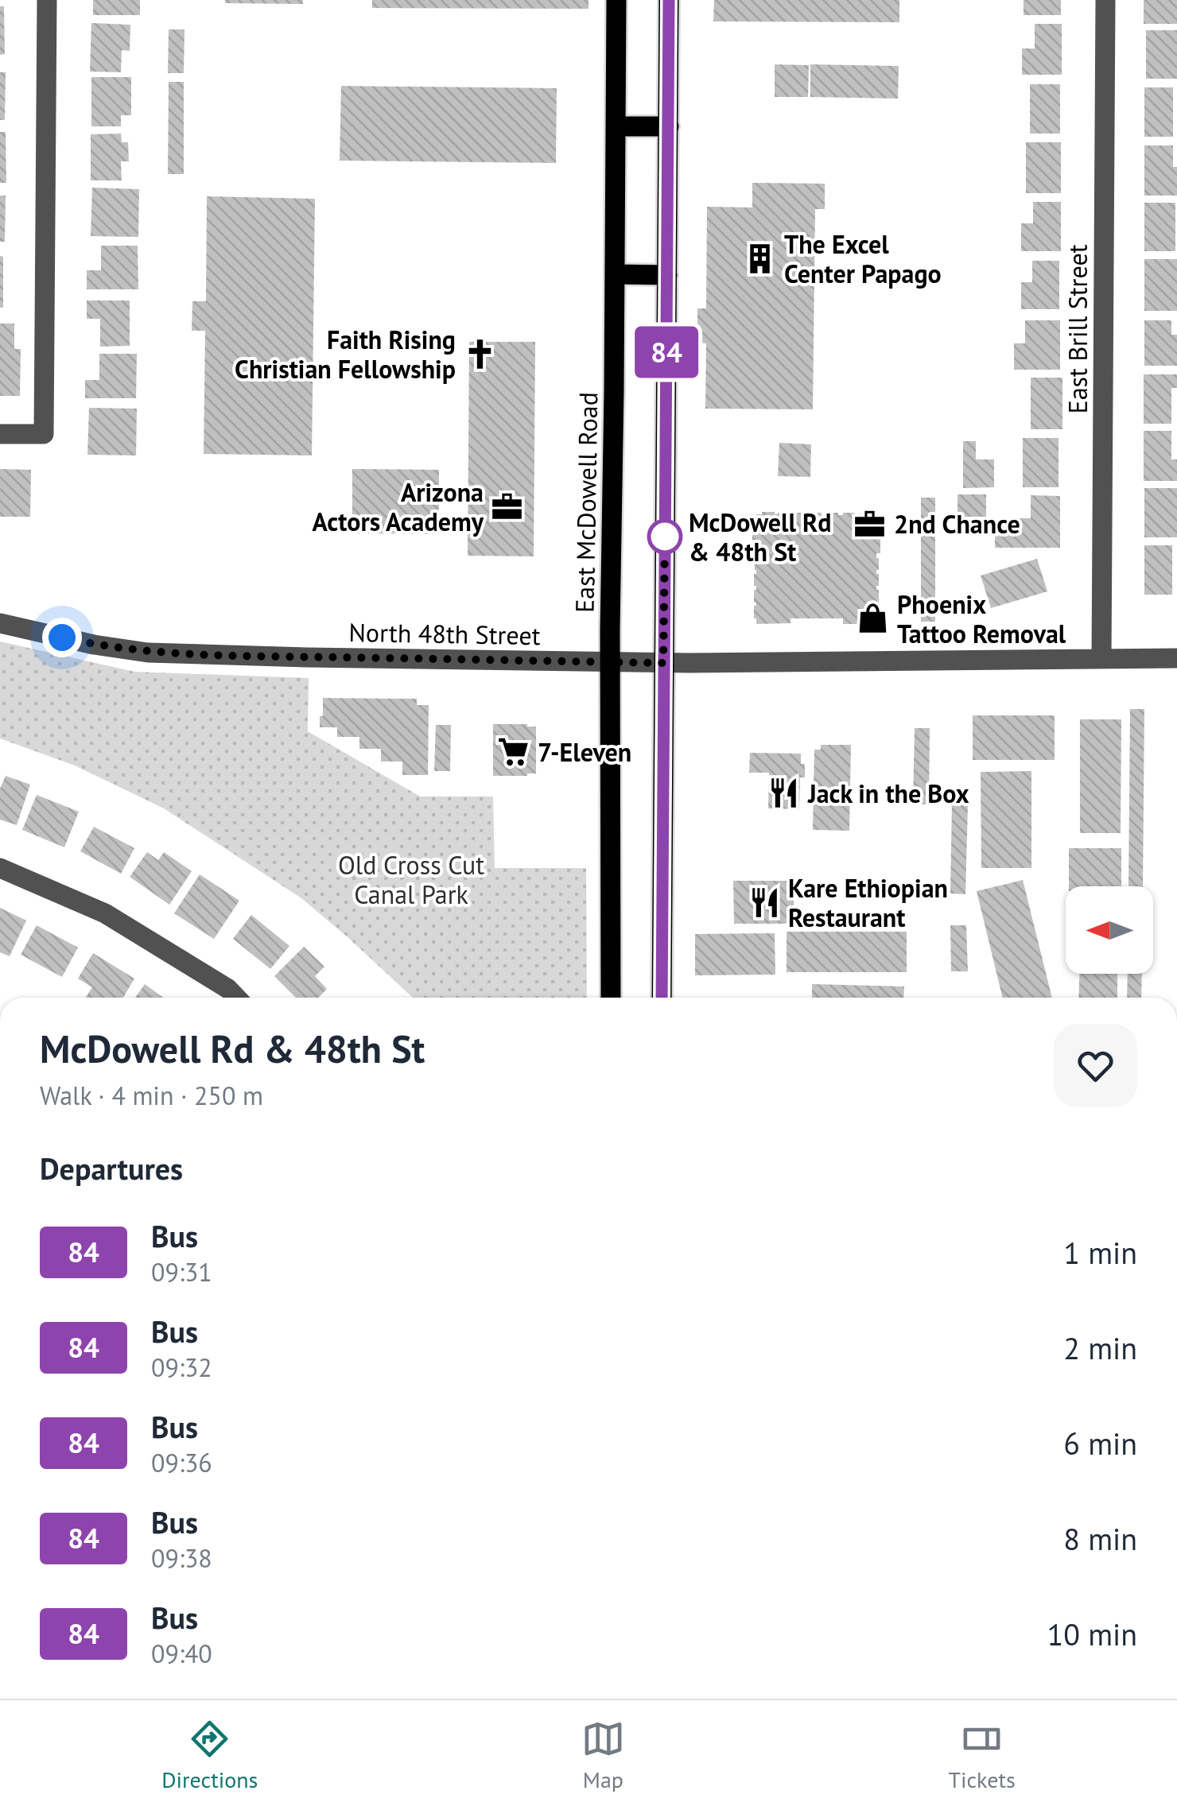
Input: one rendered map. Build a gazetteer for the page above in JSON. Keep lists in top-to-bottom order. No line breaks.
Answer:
{"streets":{"main road":["East McDowell Road"],"street":["East Brill Street","North 48th Street"]},"crossings":[["East Brill Street","North 48th Street"],["East McDowell Road","North 48th Street"]],"parks":["Old Cross Cut Canal Park"],"places":{"building":["The Excel Center Papago"],"church":["Faith Rising Christian Fellowship"],"office":["Arizona Actors Academy","2nd Chance"],"other":["McDowell Rd & 48th St"],"shop":["Phoenix Tattoo Removal"],"supermarket":["7-Eleven"],"restaurant":["Jack in the Box","Kare Ethiopian Restaurant"]},"lines":["bus line 84"],"north":"left","page":{"on_map":"84","heading":[["McDowell Rd & 48th St","Walk · 4 min · 250 m"],"Departures"],"list":[{"mark":"84","name":"Bus","note":"09:31","value":"1 min"},{"mark":"84","name":"Bus","note":"09:32","value":"2 min"},{"mark":"84","name":"Bus","note":"09:36","value":"6 min"},{"mark":"84","name":"Bus","note":"09:38","value":"8 min"},{"mark":"84","name":"Bus","note":"09:40","value":"10 min"}],"tabs":["Directions","Map","Tickets"]}}
